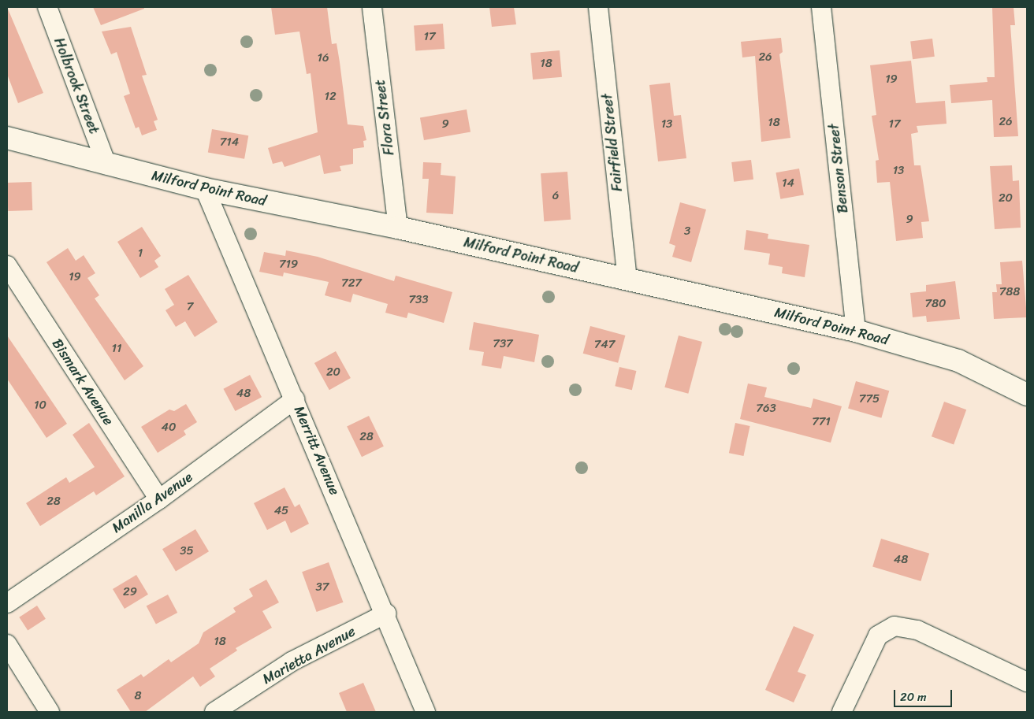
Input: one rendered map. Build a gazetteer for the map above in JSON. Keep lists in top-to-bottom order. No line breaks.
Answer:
{"streets":{"main road":["Milford Point Road"],"street":["Holbrook Street","Flora Street","Fairfield Street","Benson Street","Bismark Avenue","Merritt Avenue","Manilla Avenue","Marietta Avenue"]},"crossings":[["Holbrook Street","Milford Point Road"],["Flora Street","Milford Point Road"],["Fairfield Street","Milford Point Road"],["Benson Street","Milford Point Road"],["Milford Point Road","Merritt Avenue"],["Bismark Avenue","Manilla Avenue"],["Merritt Avenue","Manilla Avenue"],["Merritt Avenue","Marietta Avenue"]],"house_numbers":["17","26","16","18","19","12","26","18","9","13","17","714","13","14","6","20","9","3","1","719","19","727","788","733","780","7","737","747","11","20","48","775","10","763","771","40","28","28","45","35","48","37","29","18","8"],"scale_bar":"20 m"}
